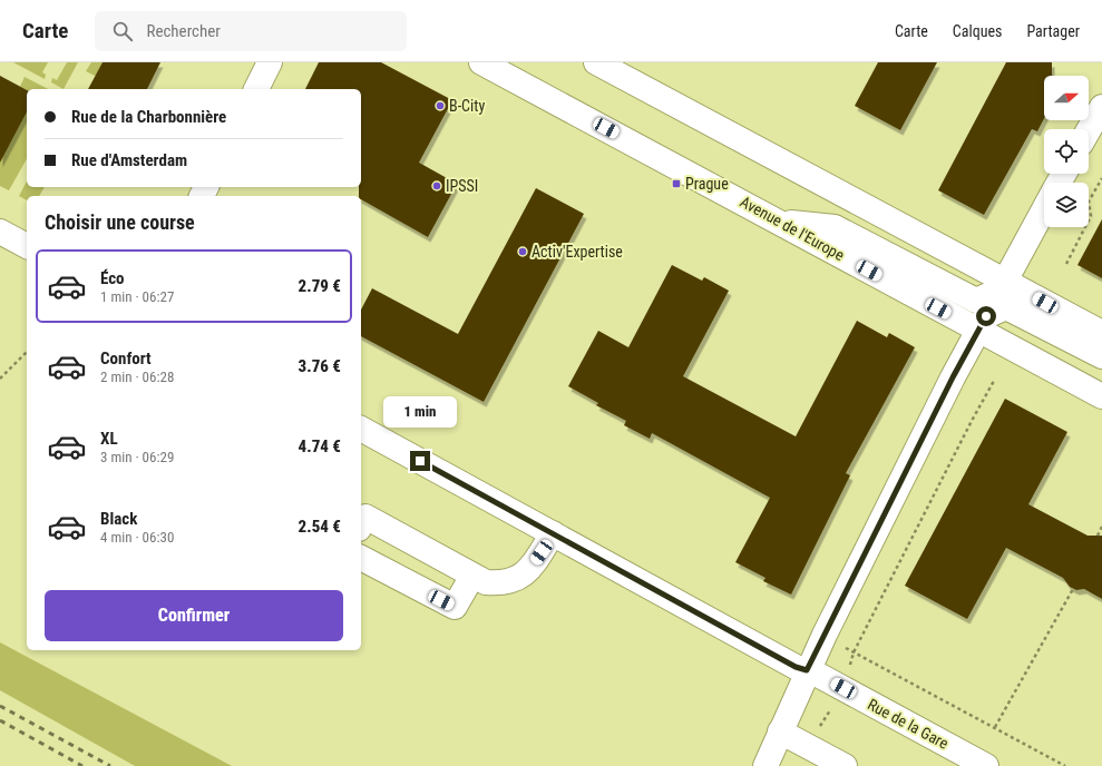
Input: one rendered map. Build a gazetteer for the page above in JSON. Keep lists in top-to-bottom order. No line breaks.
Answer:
{"streets":{"main road":["Avenue de l'Europe","Rue de la Gare"]},"places":{"other":["B-City","IPSSI","Activ'Expertise"],"transit":["Prague"]},"north":"right","page":{"header":"Carte","search":"Rechercher","nav":["Carte","Calques","Partager"],"banner":["Rue de la Charbonnière","Rue d'Amsterdam"],"heading":"Choisir une course","list":[{"name":"Éco","note":"1 min · 06:27","value":"2.79 €"},{"name":"Confort","note":"2 min · 06:28","value":"3.76 €"},{"name":"XL","note":"3 min · 06:29","value":"4.74 €"},{"name":"Black","note":"4 min · 06:30","value":"2.54 €"}],"bubble":"1 min","buttons":"Confirmer"}}
